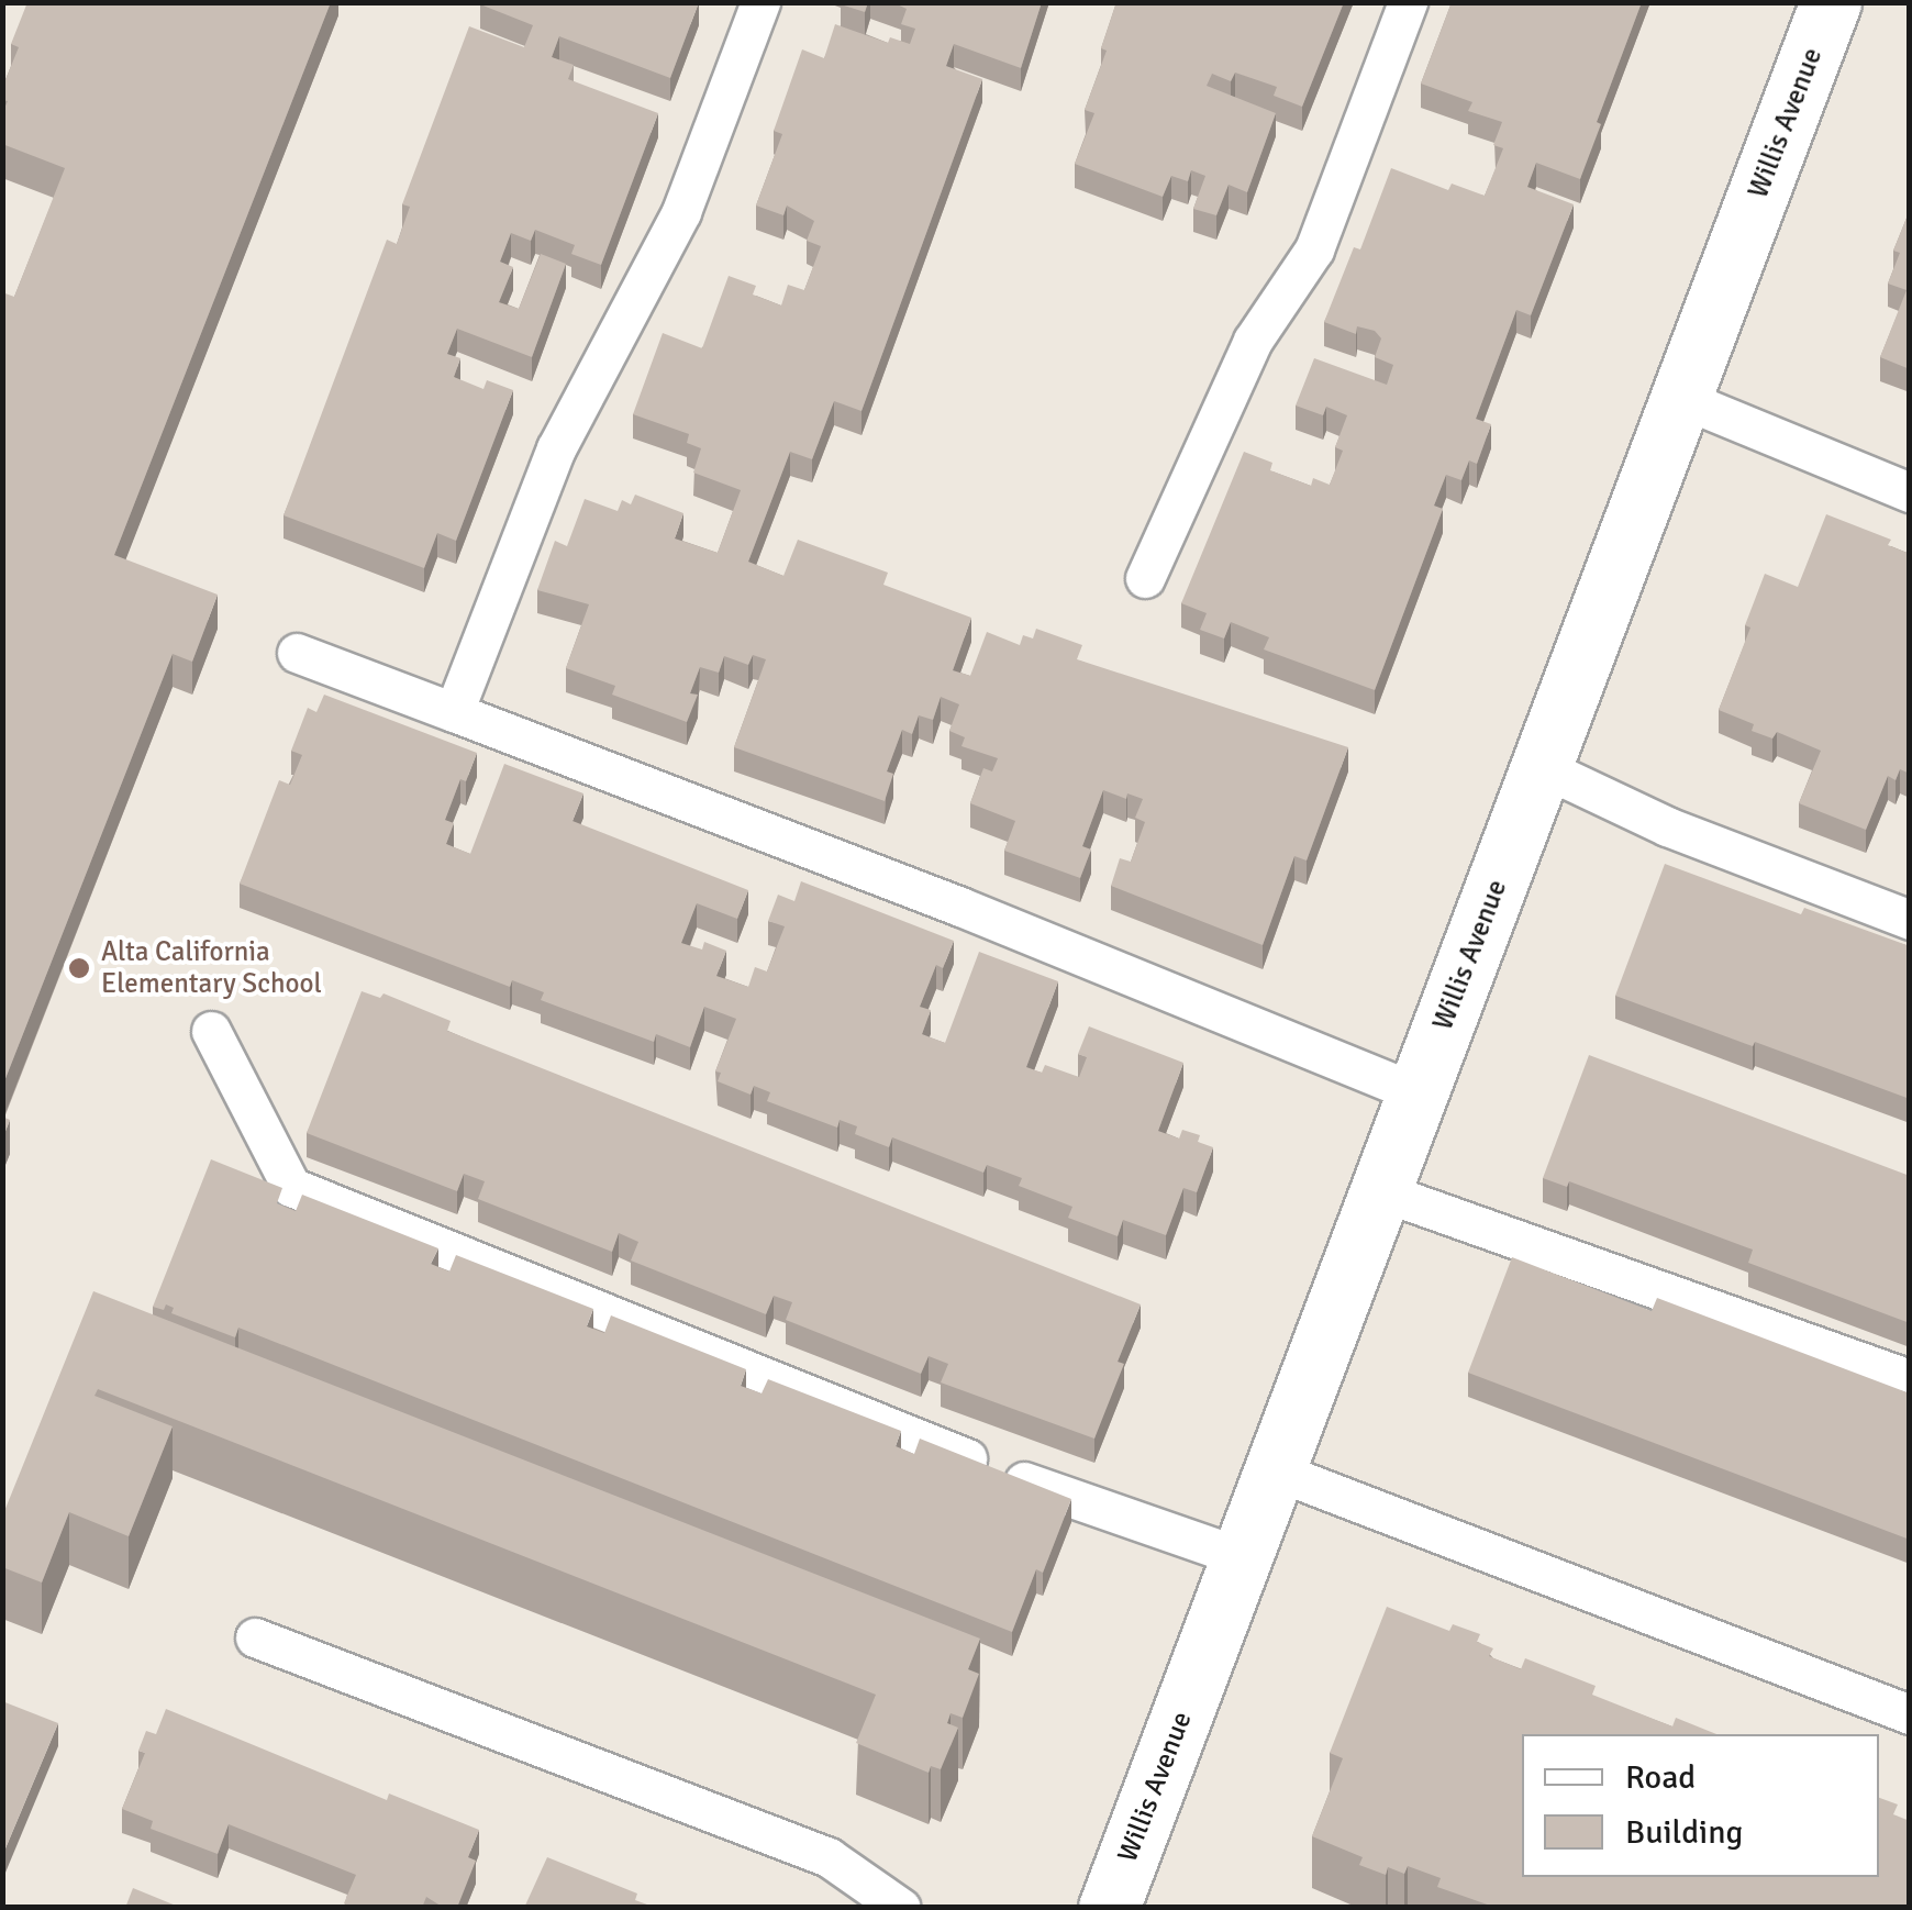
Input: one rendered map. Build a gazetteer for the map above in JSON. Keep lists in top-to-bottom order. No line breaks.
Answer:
{"streets":{"street":["Willis Avenue"]},"places":["Alta California Elementary School"],"legend":["Road","Building"]}
